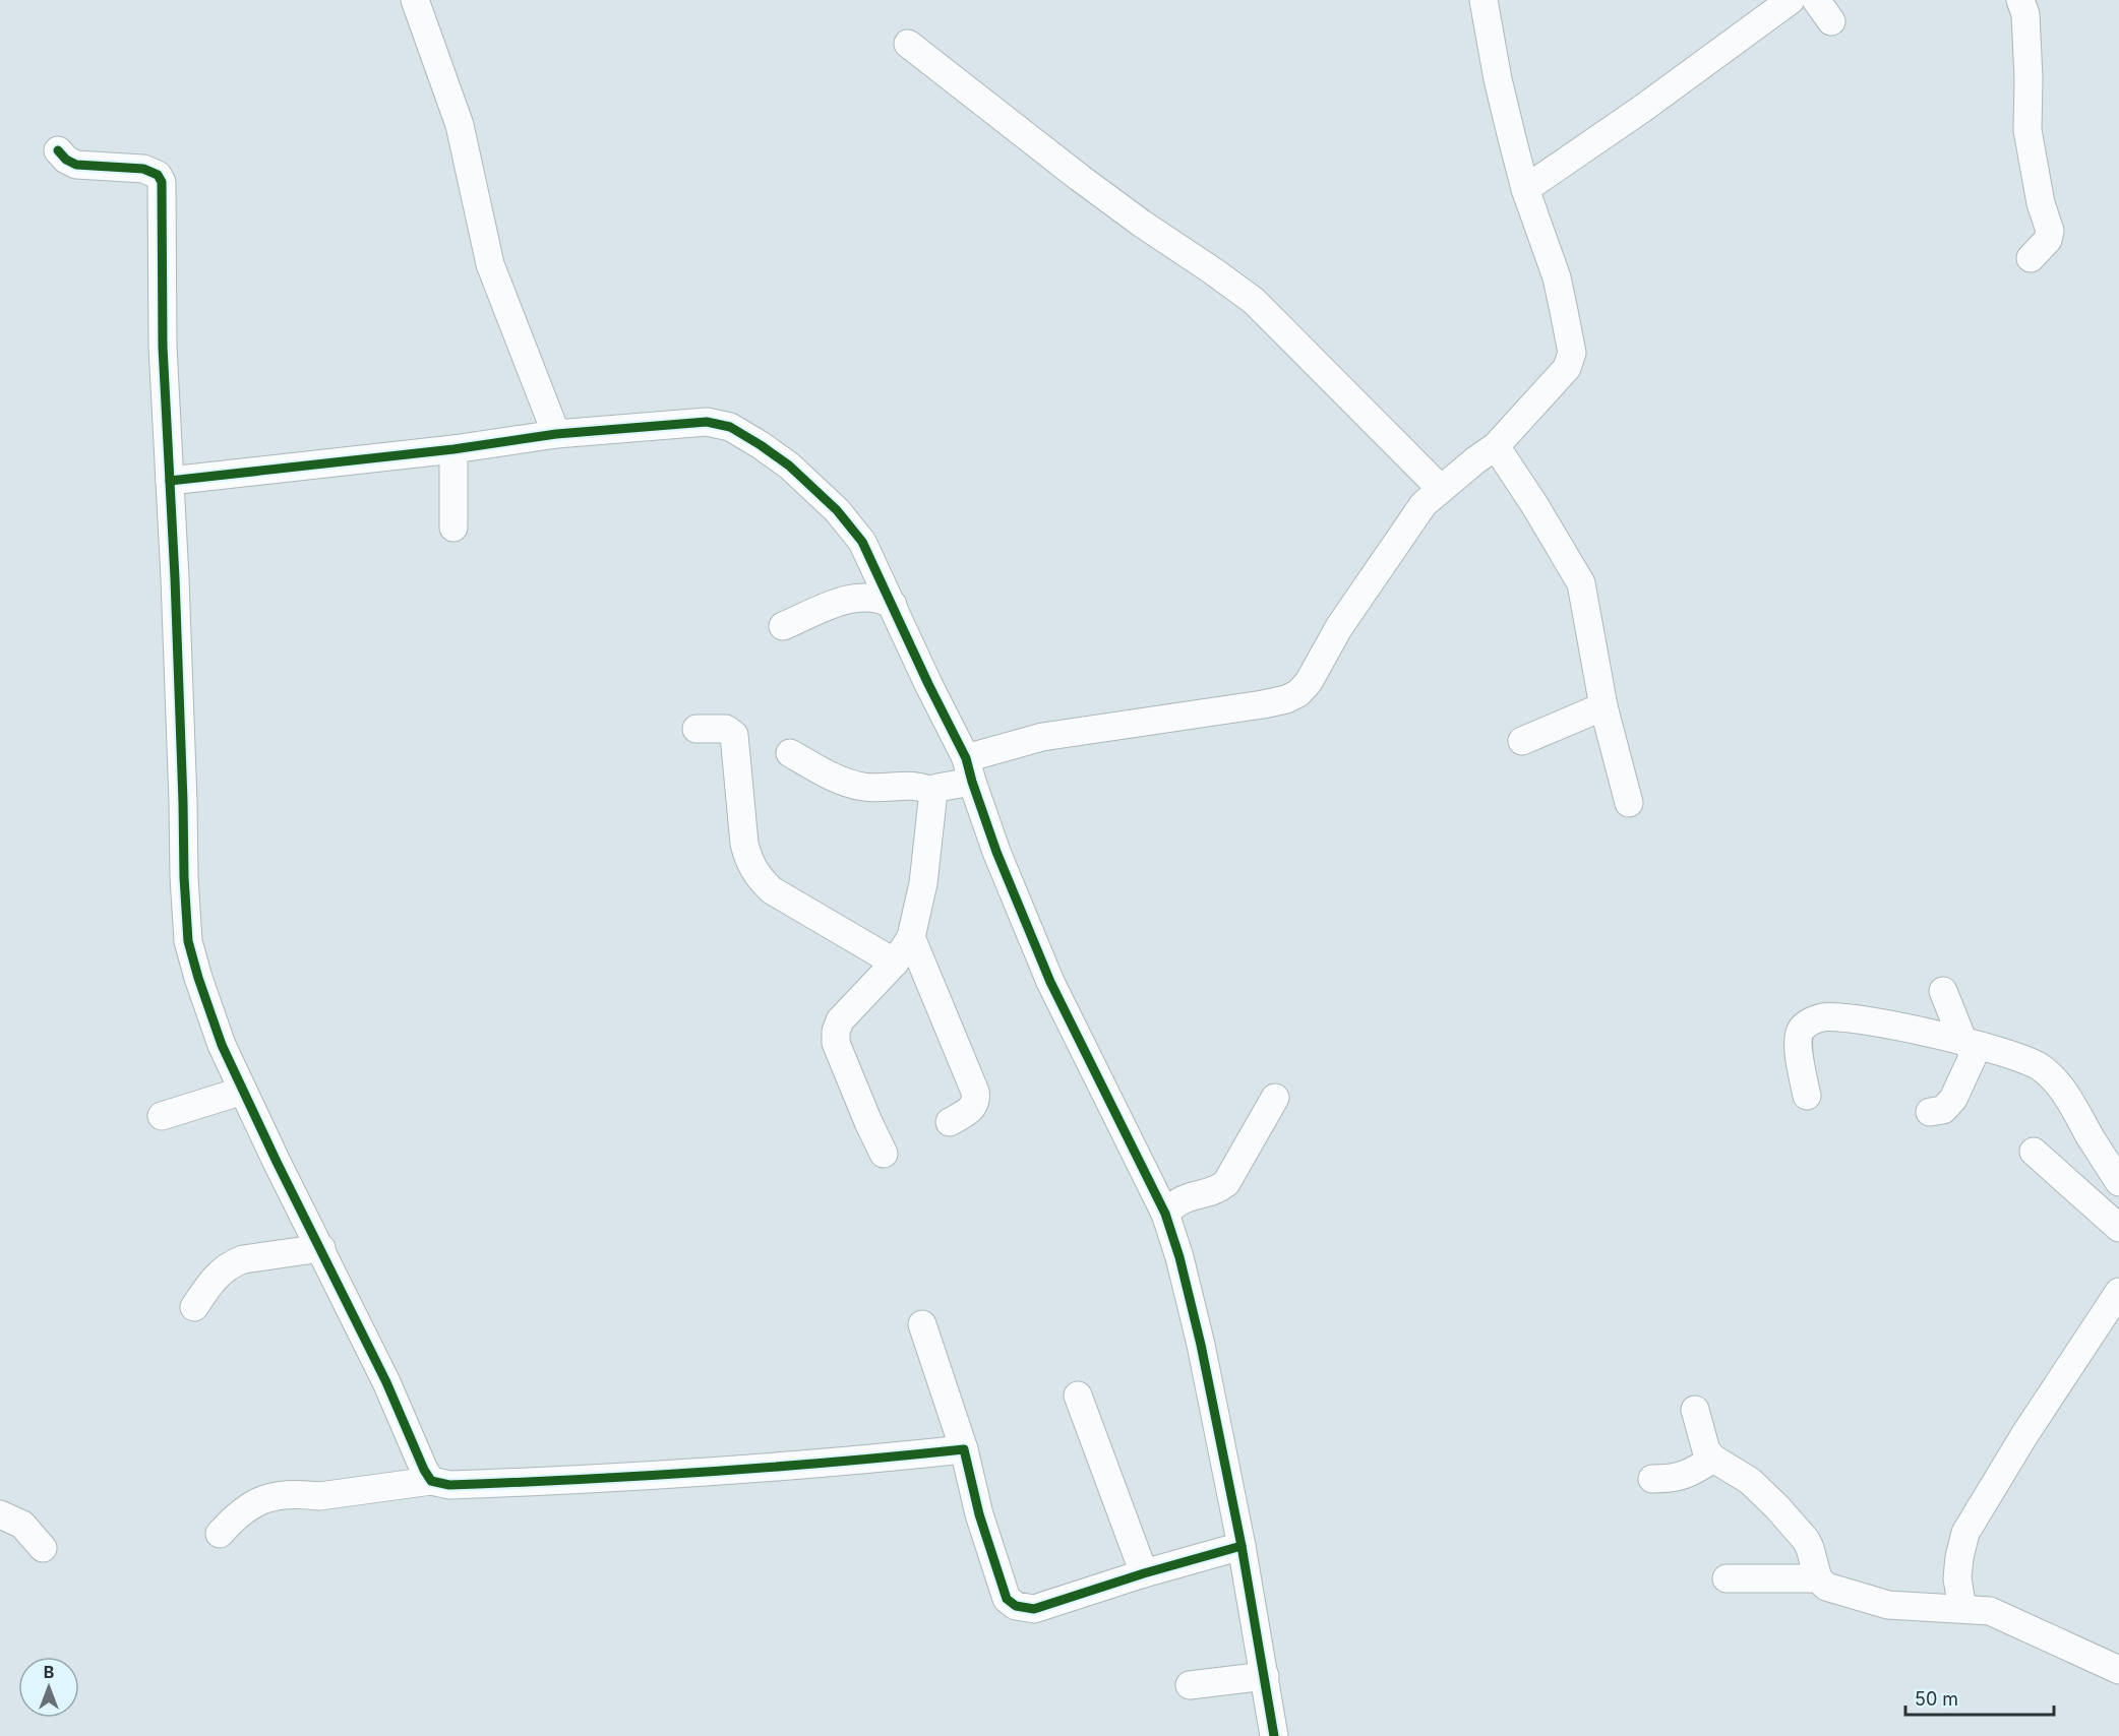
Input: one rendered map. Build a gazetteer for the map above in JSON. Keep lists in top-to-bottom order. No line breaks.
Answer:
{"scale_bar":"50 m","north":"top"}
